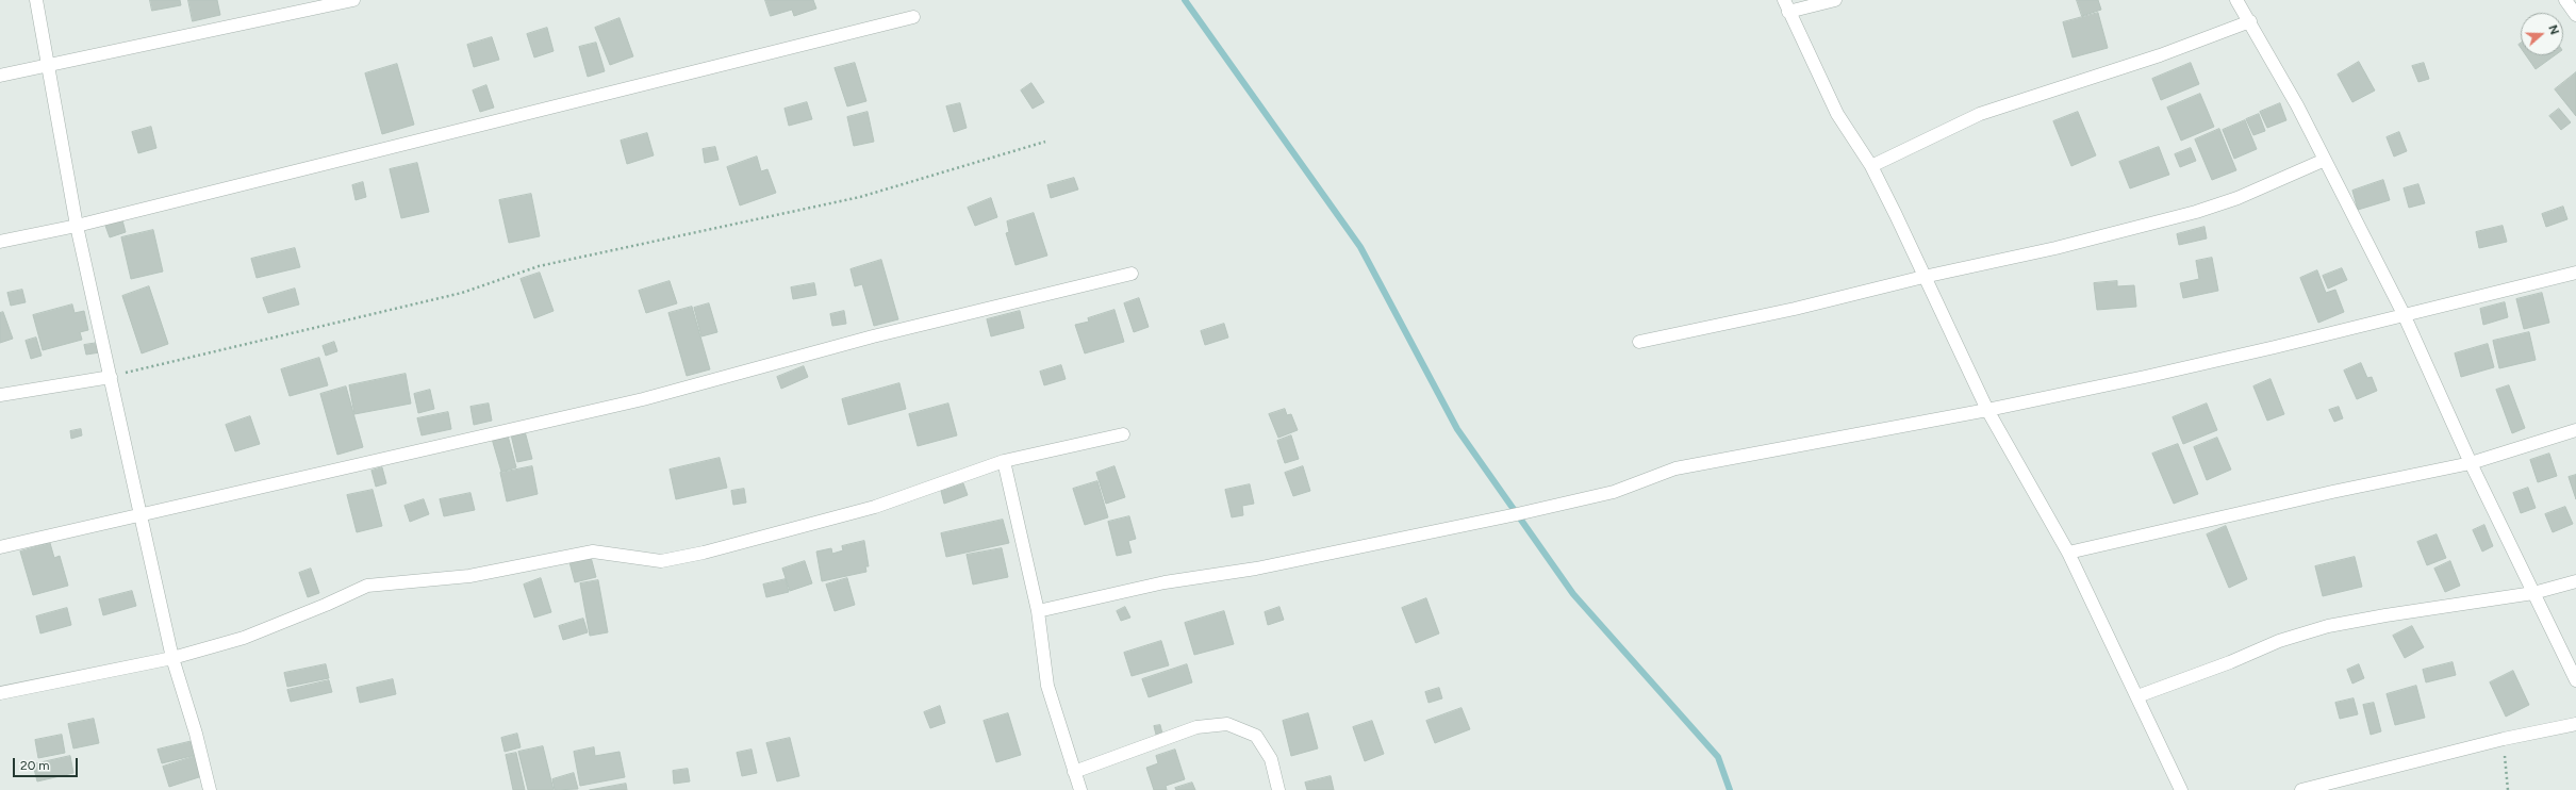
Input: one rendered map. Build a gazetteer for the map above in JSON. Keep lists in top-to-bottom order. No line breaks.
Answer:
{"scale_bar":"20 m","north":"right"}
